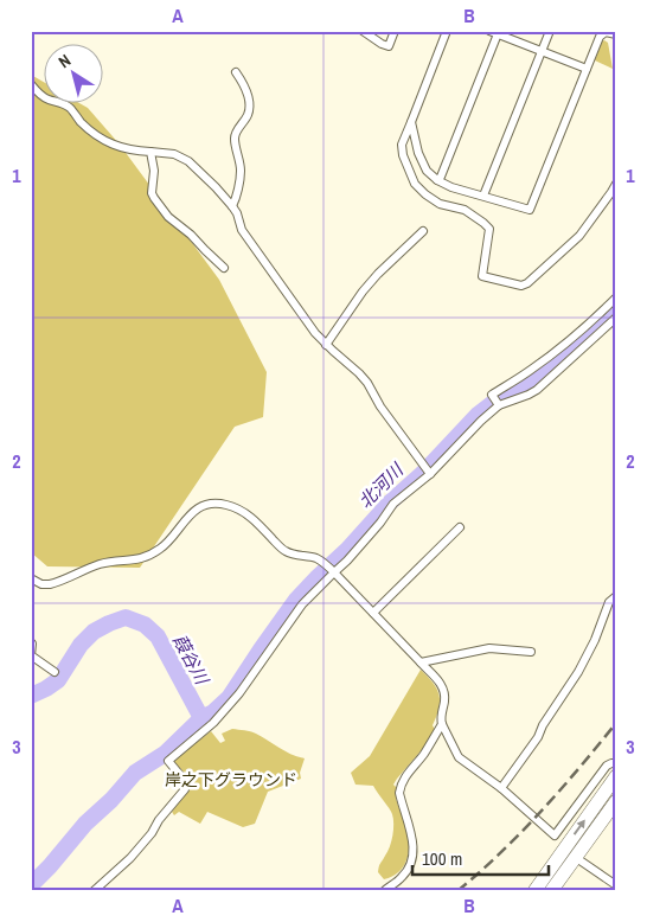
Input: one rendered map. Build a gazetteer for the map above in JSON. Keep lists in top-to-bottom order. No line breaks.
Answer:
{"water":["北河川","葭谷川"],"parks":["岸之下グラウンド"],"scale_bar":"100 m","north":"top left","grid":{"columns":["A","B"],"rows":["1","2","3"]}}
